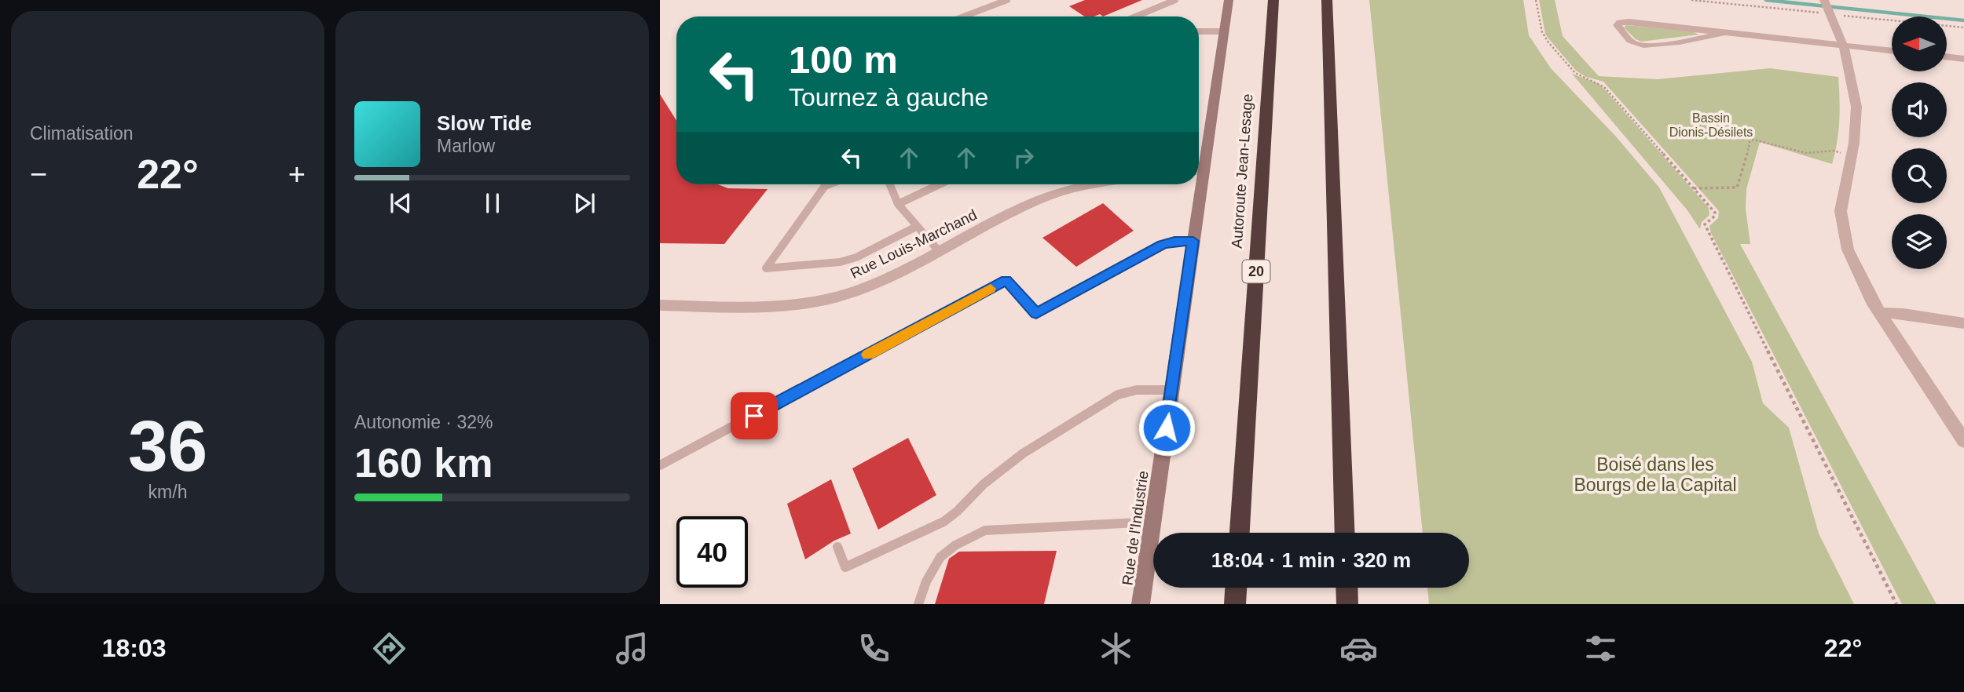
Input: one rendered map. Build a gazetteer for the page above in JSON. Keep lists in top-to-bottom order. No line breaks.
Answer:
{"streets":{"highway":["Autoroute Jean-Lesage","20"],"street":["Rue Louis-Marchand","Rue de l'Industrie"]},"parks":["Bassin Dionis-Désilets","Boisé dans les Bourgs de la Capital"],"north":"left","page":{"tile":["Climatisation",["36","km/h"],["Autonomie · 32%","160 km"]],"turn":["100 m","Tournez à gauche"],"song":["Slow Tide","Marlow"],"heat":["−","22°","+"],"limit":"40","trip":"18:04 · 1 min · 320 m","tabs":["18:03","22°"]}}
